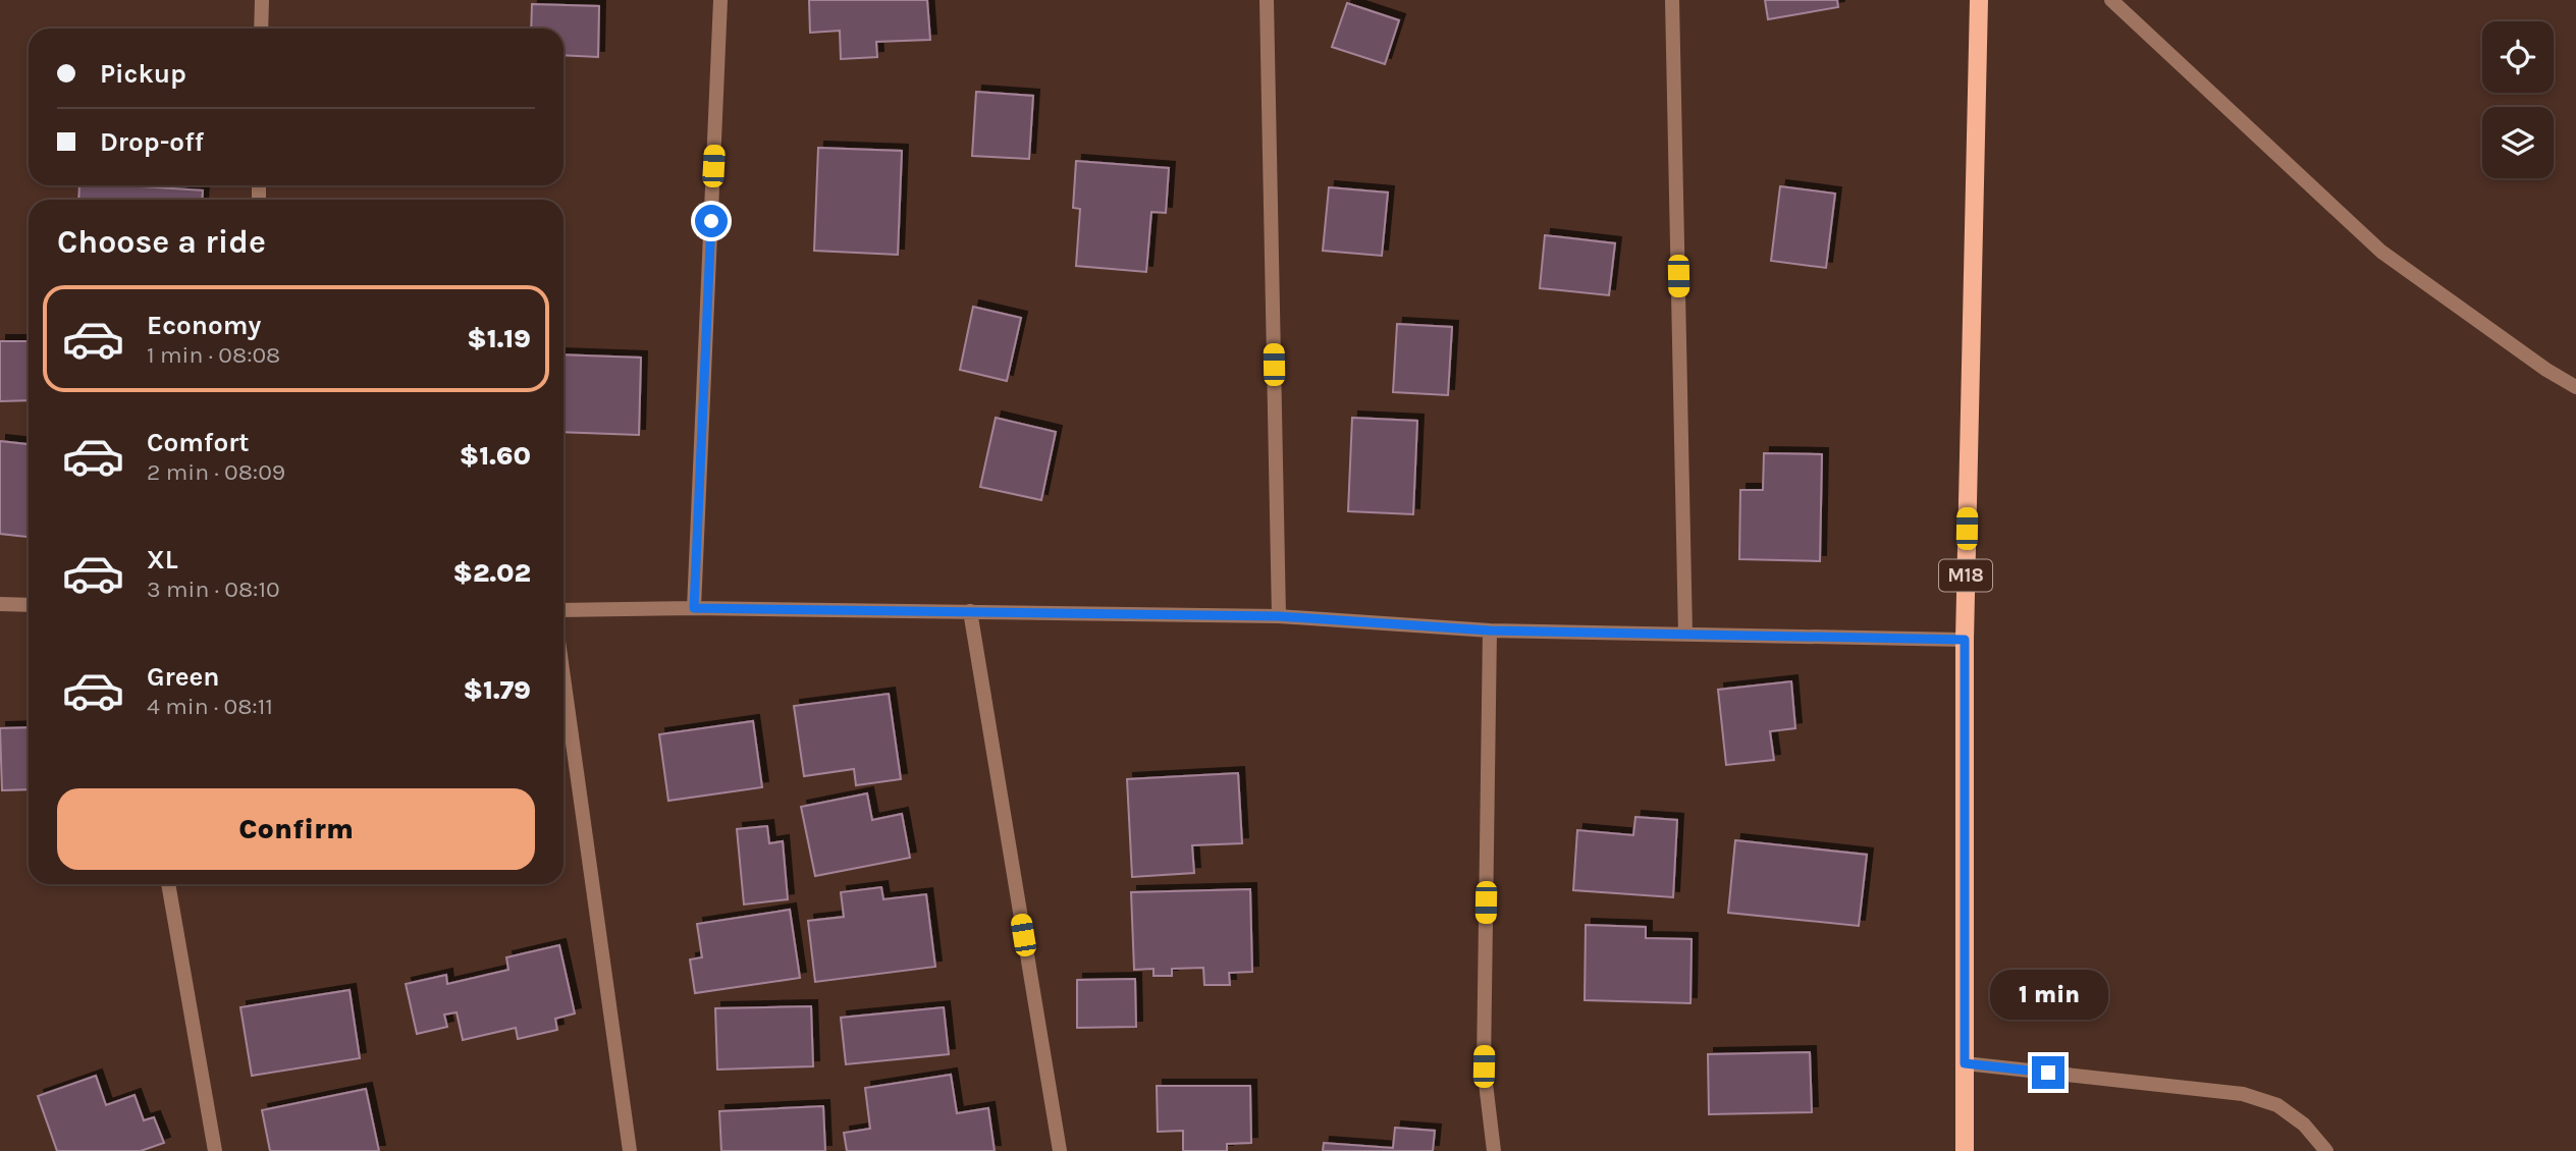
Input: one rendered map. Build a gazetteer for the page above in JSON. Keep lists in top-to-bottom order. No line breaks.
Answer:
{"streets":{"main road":["M18"]},"page":{"banner":["Pickup","Drop-off"],"heading":"Choose a ride","list":[{"name":"Economy","note":"1 min · 08:08","value":"$1.19"},{"name":"Comfort","note":"2 min · 08:09","value":"$1.60"},{"name":"XL","note":"3 min · 08:10","value":"$2.02"},{"name":"Green","note":"4 min · 08:11","value":"$1.79"}],"buttons":"Confirm","bubble":"1 min"}}
